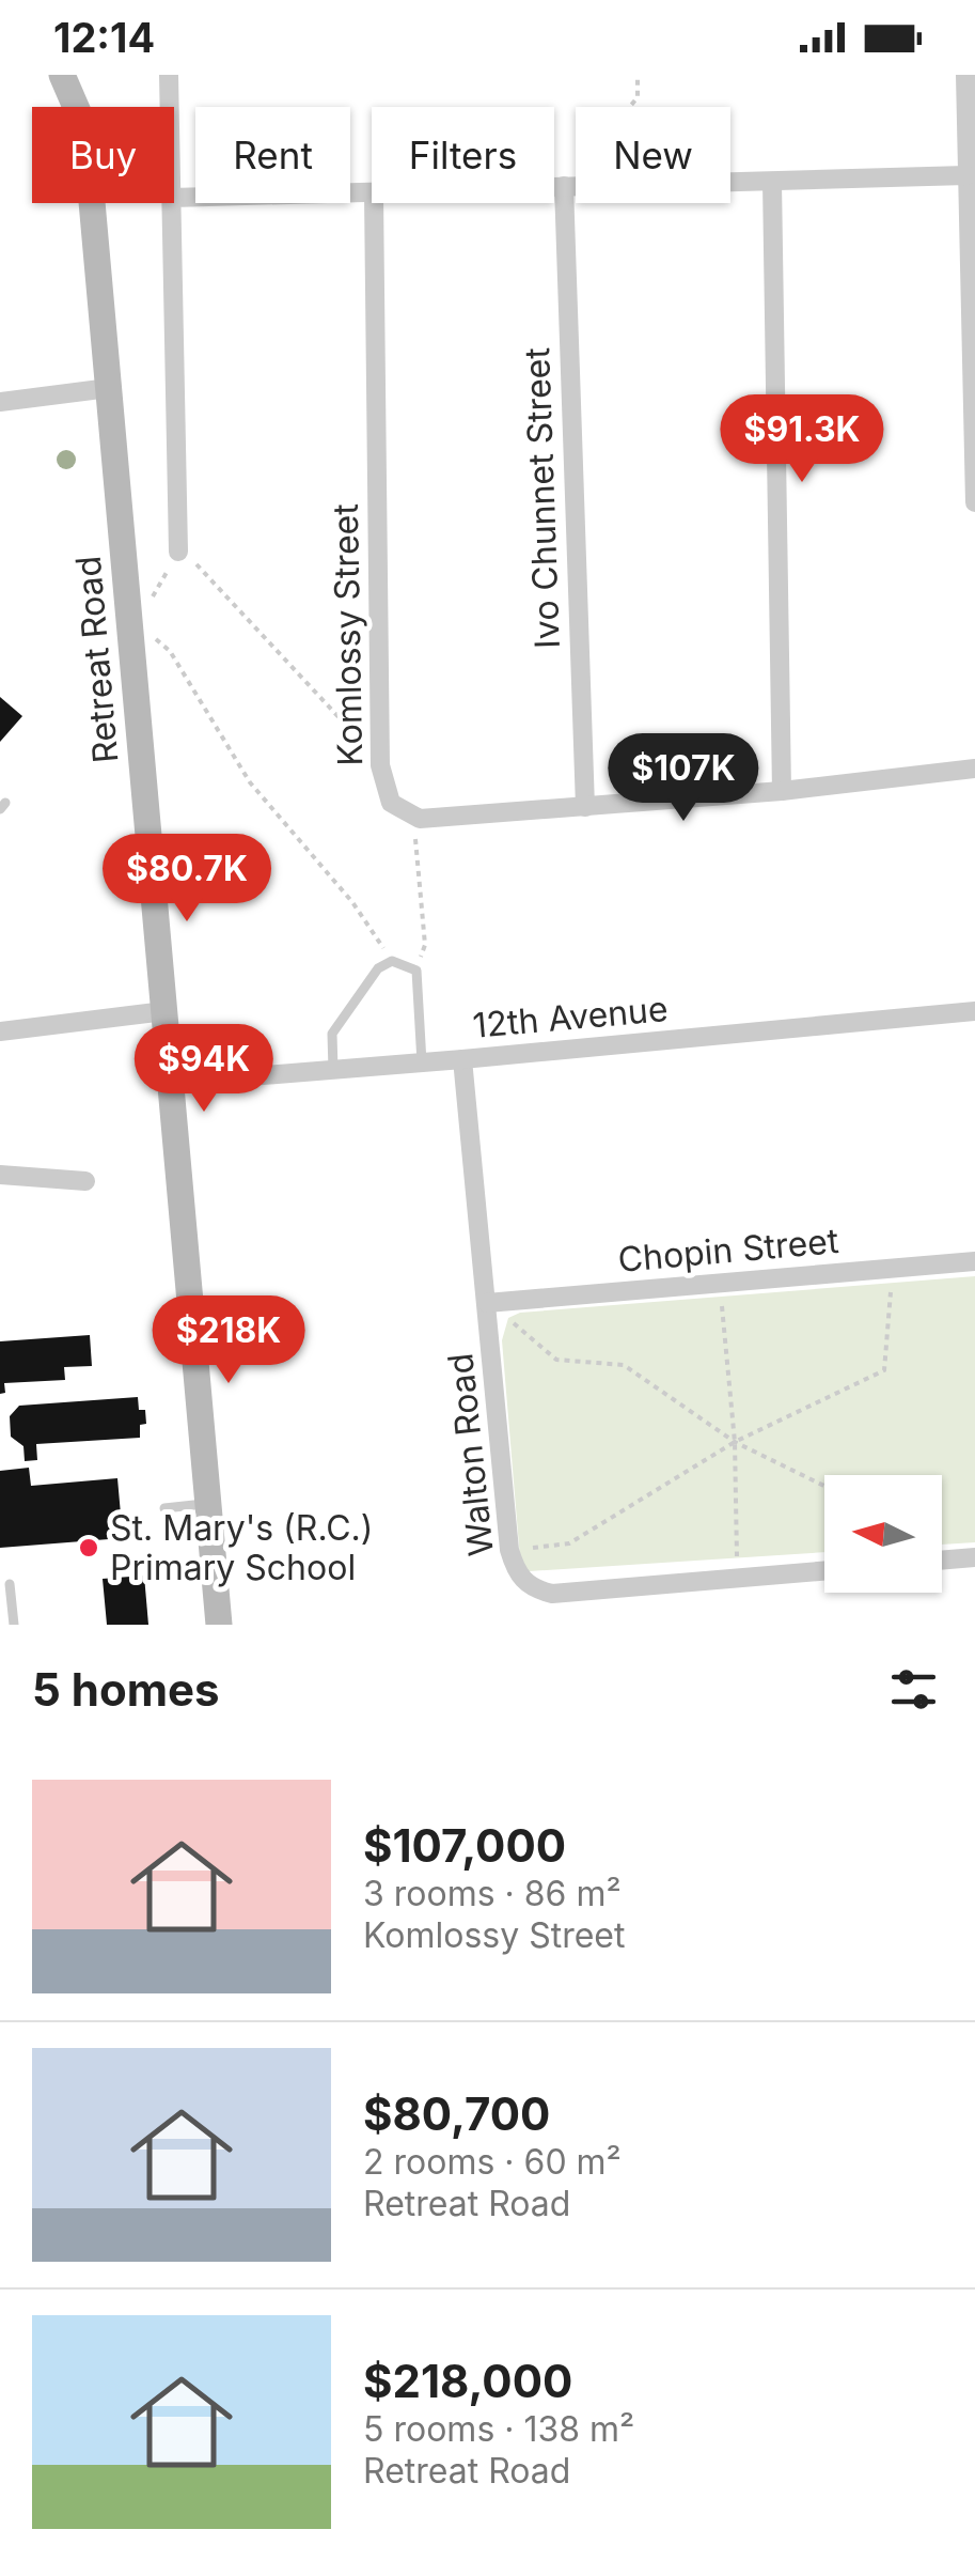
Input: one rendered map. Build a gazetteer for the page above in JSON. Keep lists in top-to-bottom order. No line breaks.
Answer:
{"streets":{"main road":["Retreat Road"],"street":["Ivo Chunnet Street","Komlossy Street","12th Avenue","Chopin Street","Walton Road"]},"crossings":[["Retreat Road","12th Avenue"],["12th Avenue","Walton Road"],["Chopin Street","Walton Road"]],"places":["St. Mary's (R.C.) Primary School"],"north":"left","page":{"status":"12:14","chip":["Buy","Rent","Filters","New"],"price":["$91.3K","$107K","$80.7K","$94K","$218K"],"heading":"5 homes","list":[{"name":"$107,000","note":"3 rooms · 86 m² · Komlossy Street"},{"name":"$80,700","note":"2 rooms · 60 m² · Retreat Road"},{"name":"$218,000","note":"5 rooms · 138 m² · Retreat Road"}]}}
